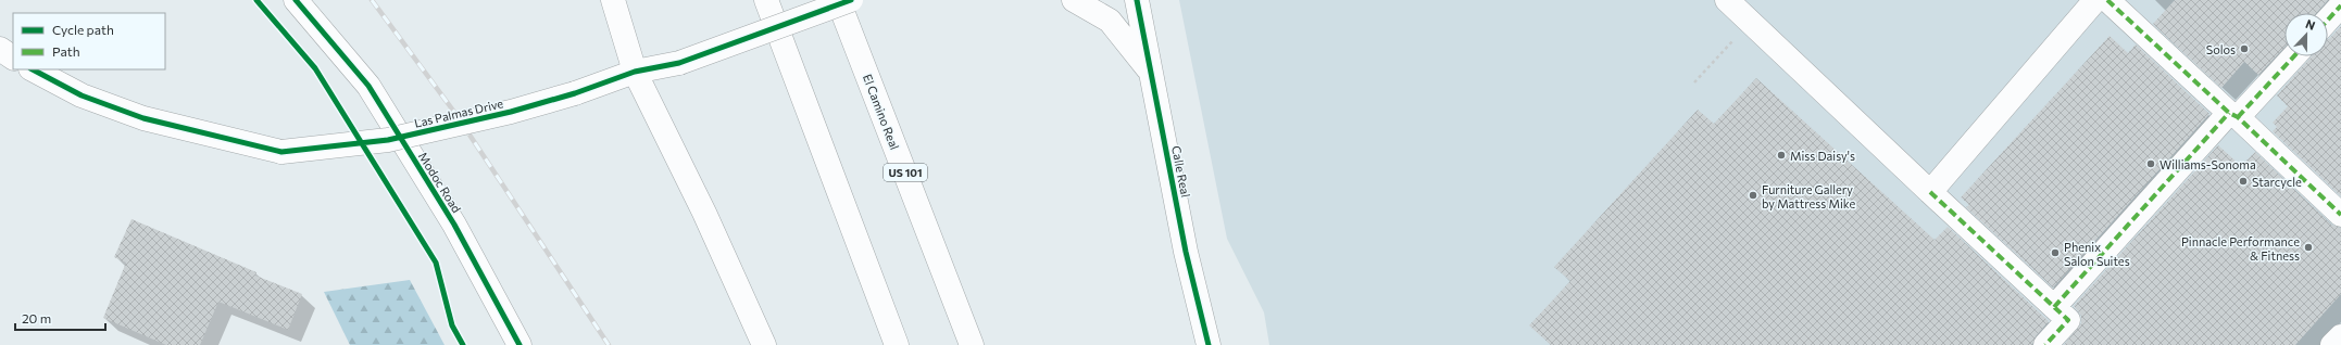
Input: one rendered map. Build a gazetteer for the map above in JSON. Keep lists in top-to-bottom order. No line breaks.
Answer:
{"streets":{"main road":["El Camino Real","Las Palmas Drive","Calle Real","US 101","Modoc Road"]},"places":["Solos","Miss Daisy's","Williams-Sonoma","Starcycle","Furniture Gallery by Mattress Mike","Pinnacle Performance & Fitness","Phenix Salon Suites"],"legend":["Cycle path","Path"],"scale_bar":"20 m","north":"top"}
